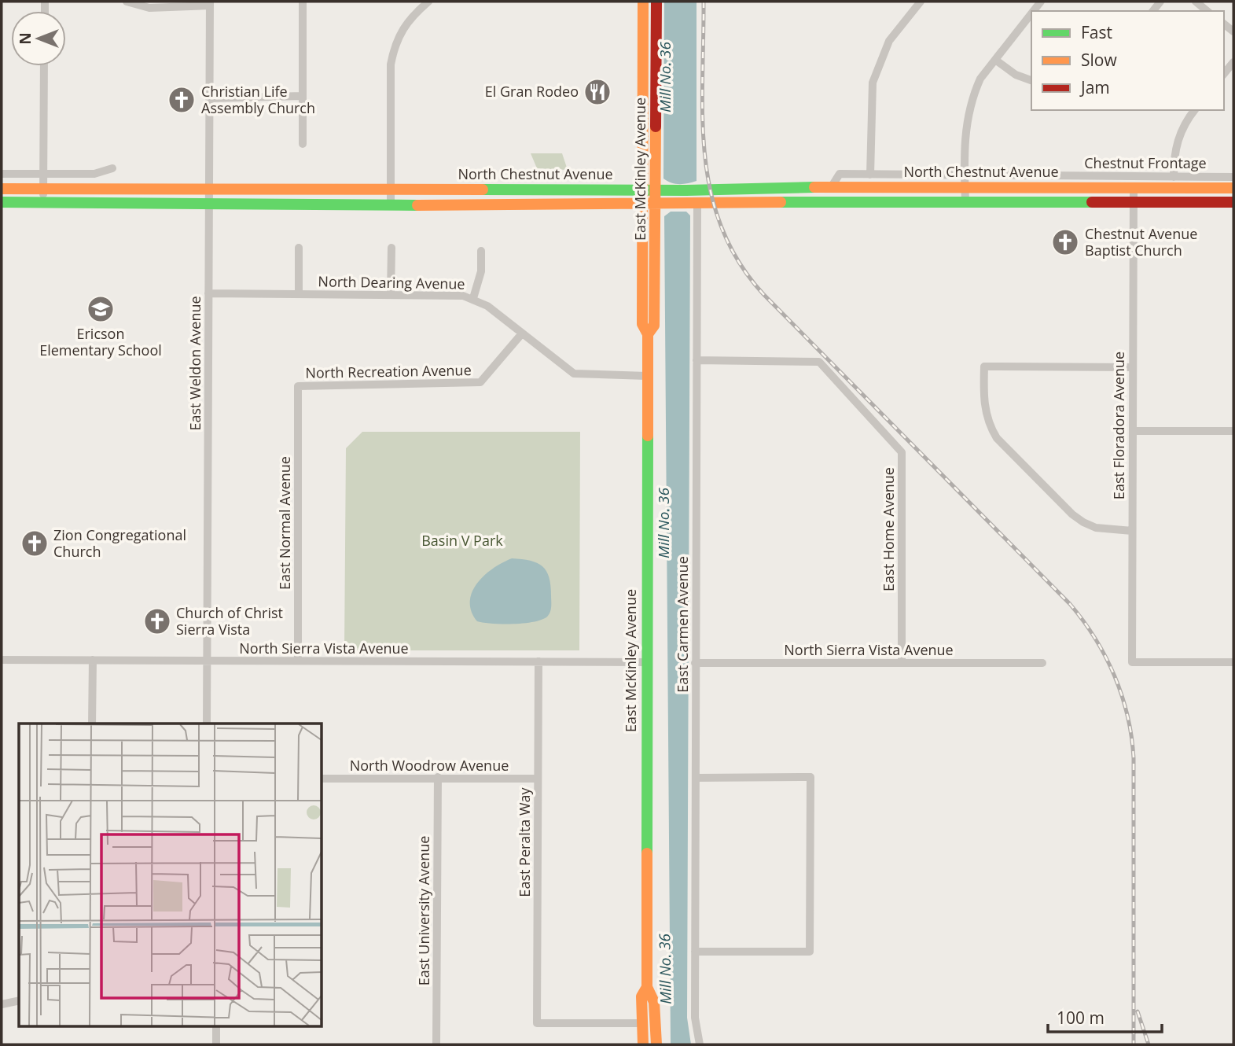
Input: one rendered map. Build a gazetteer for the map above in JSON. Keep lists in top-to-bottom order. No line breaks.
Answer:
{"streets":{"main road":["East McKinley Avenue","North Chestnut Avenue"],"street":["Chestnut Frontage","North Dearing Avenue","East Weldon Avenue","North Recreation Avenue","East Floradora Avenue","East Normal Avenue","East Home Avenue","East Carmen Avenue","North Sierra Vista Avenue","North Woodrow Avenue","East Peralta Way","East University Avenue"]},"crossings":[["Chestnut Frontage","North Chestnut Avenue"],["East McKinley Avenue","North Chestnut Avenue"],["East McKinley Avenue","North Dearing Avenue"],["East McKinley Avenue","North Sierra Vista Avenue"],["East McKinley Avenue","East Peralta Way"],["North Chestnut Avenue","East Weldon Avenue"],["North Chestnut Avenue","East Floradora Avenue"],["North Dearing Avenue","East Weldon Avenue"],["North Dearing Avenue","North Recreation Avenue"],["East Weldon Avenue","North Sierra Vista Avenue"],["North Recreation Avenue","East Normal Avenue"],["East Normal Avenue","North Sierra Vista Avenue"],["East Home Avenue","East Carmen Avenue"],["East Home Avenue","North Sierra Vista Avenue"],["East Carmen Avenue","North Sierra Vista Avenue"],["North Sierra Vista Avenue","East Peralta Way"],["North Woodrow Avenue","East Peralta Way"],["North Woodrow Avenue","East University Avenue"]],"water":["Mill No. 36"],"parks":["Basin V Park"],"places":{"restaurant":["El Gran Rodeo"],"church":["Christian Life Assembly Church","Chestnut Avenue Baptist Church","Zion Congregational Church","Church of Christ Sierra Vista"],"school or university":["Ericson Elementary School"]},"legend":["Fast","Slow","Jam"],"scale_bar":"100 m","north":"left"}
